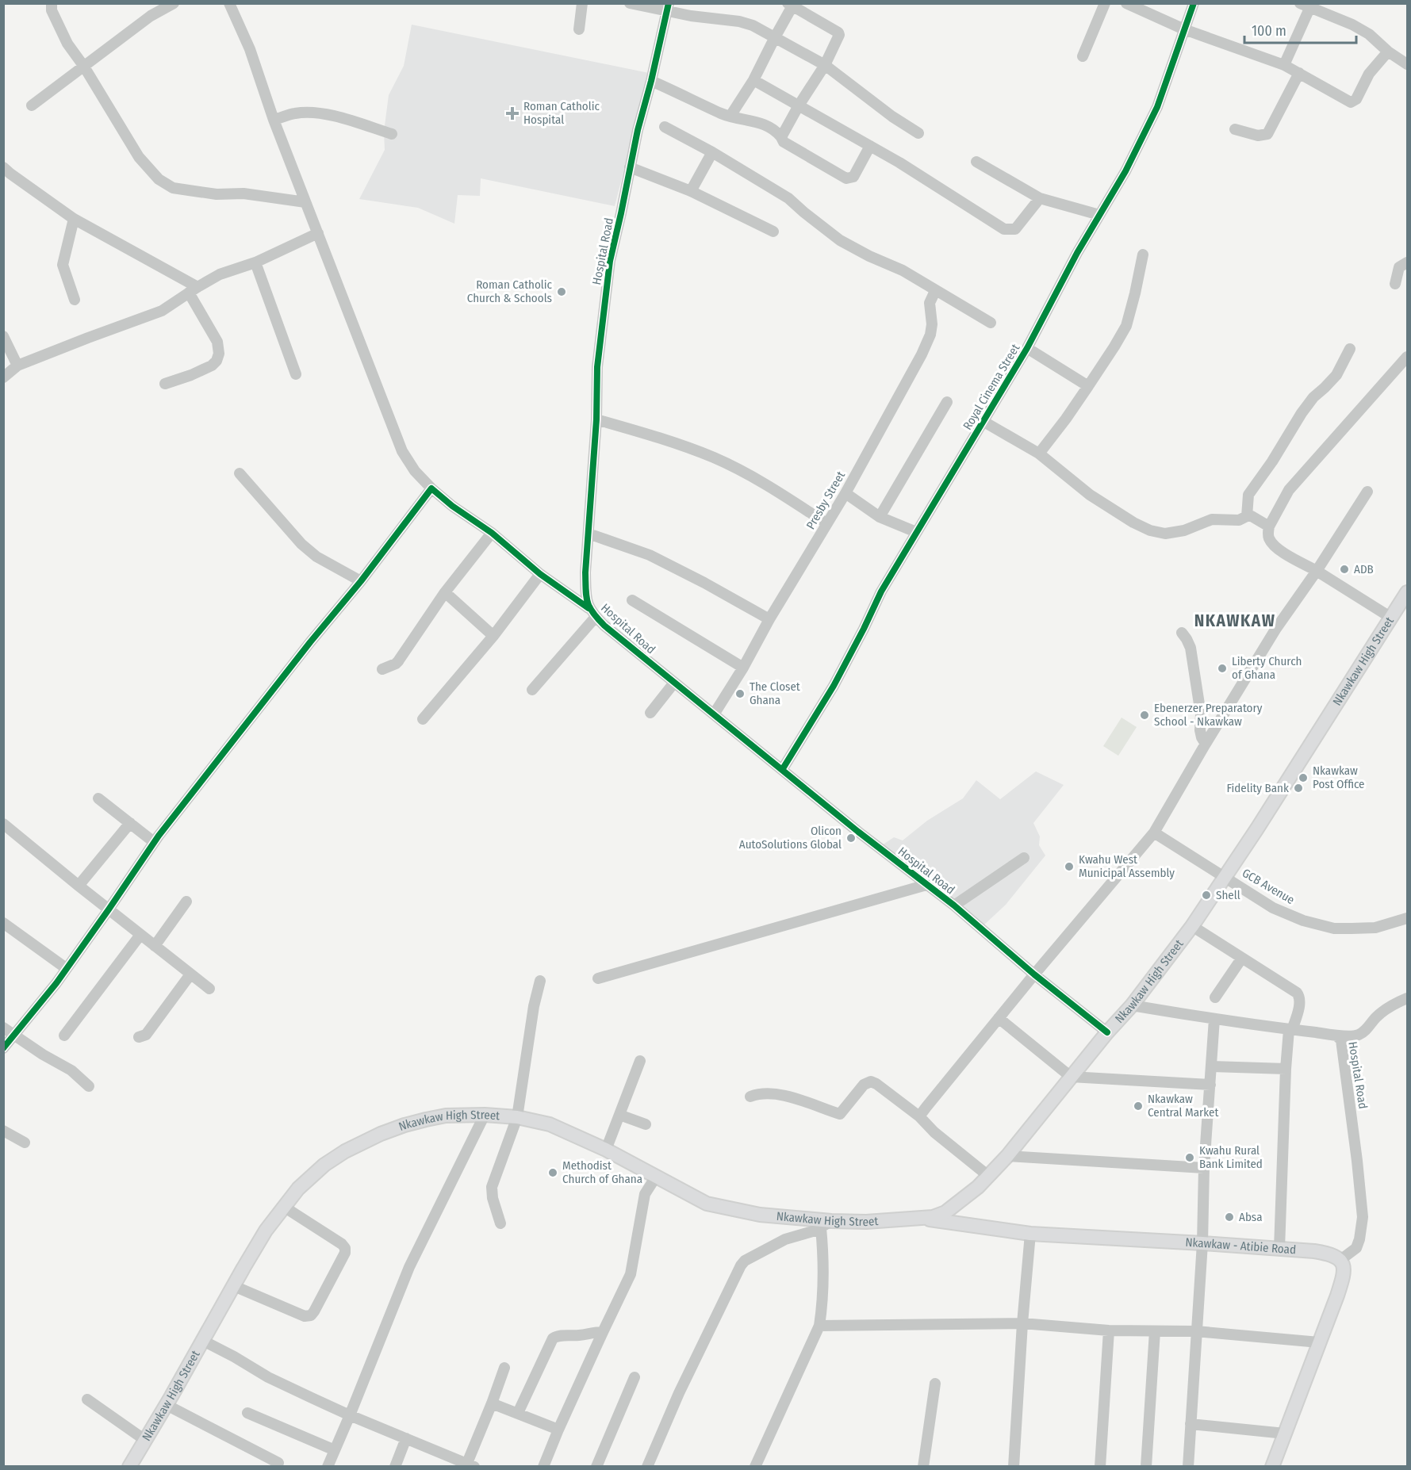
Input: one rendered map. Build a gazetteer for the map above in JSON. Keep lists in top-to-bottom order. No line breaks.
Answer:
{"streets":{"main road":["Nkawkaw High Street","Nkawkaw - Atibie Road"],"street":["Hospital Road","Royal Cinema Street","Presby Street","GCB Avenue"]},"crossings":[["Hospital Road","Royal Cinema Street"],["Hospital Road","Presby Street"],["Hospital Road","Nkawkaw High Street"],["Hospital Road","Nkawkaw - Atibie Road"],["Nkawkaw High Street","GCB Avenue"],["Nkawkaw High Street","Nkawkaw - Atibie Road"]],"districts":["NKAWKAW"],"places":{"health":["Roman Catholic Hospital"],"other":["Roman Catholic Church & Schools","ADB","Liberty Church of Ghana","The Closet Ghana","Ebenerzer Preparatory School - Nkawkaw","Nkawkaw Post Office","Fidelity Bank","Olicon AutoSolutions Global","Kwahu West Municipal Assembly","Shell","Nkawkaw Central Market","Kwahu Rural Bank Limited","Methodist Church of Ghana","Absa"]},"scale_bar":"100 m"}
